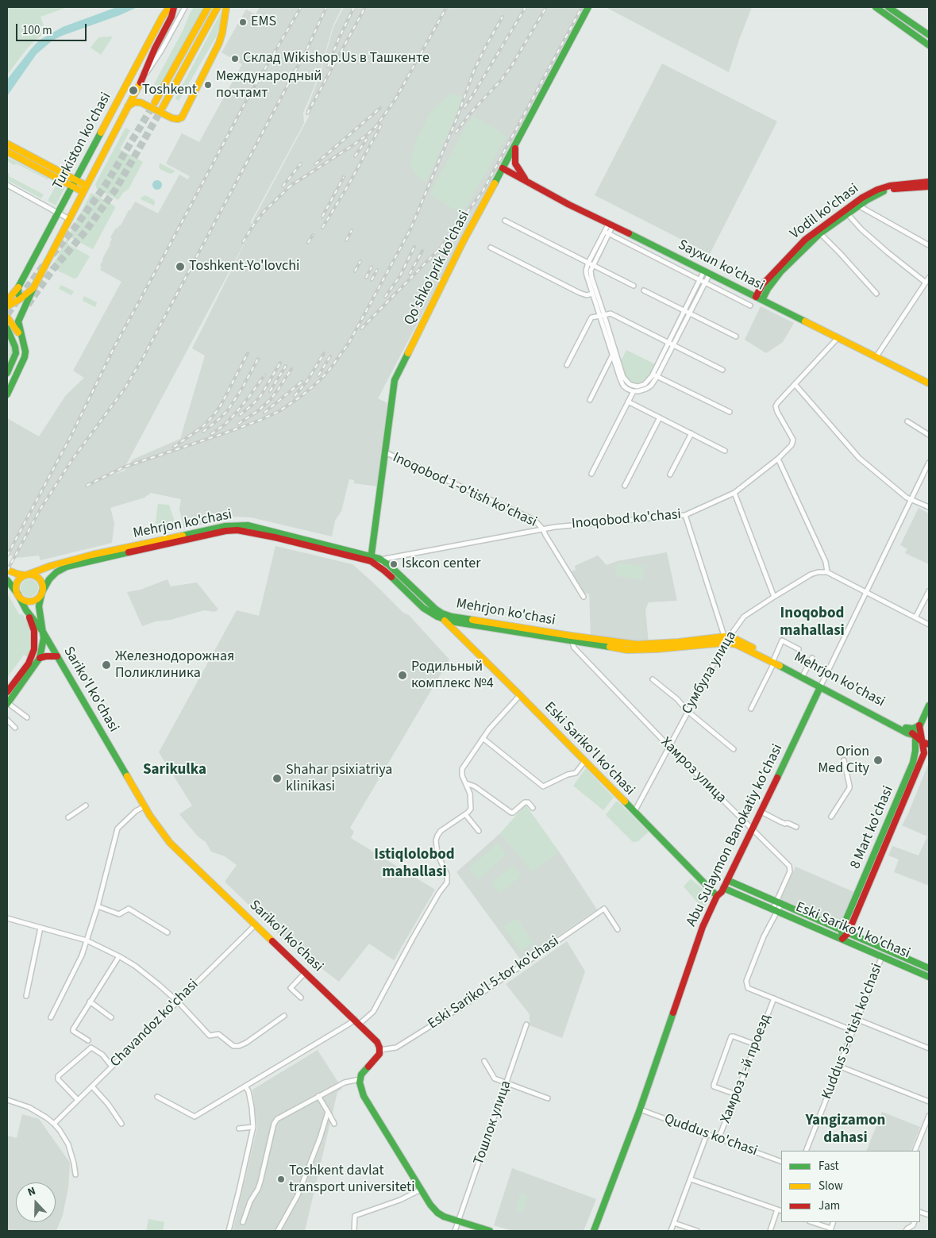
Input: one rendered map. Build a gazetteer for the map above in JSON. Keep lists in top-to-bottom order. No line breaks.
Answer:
{"streets":{"main road":["Turkiston ko'chasi","Vodil ko'chasi","Sayxun ko'chasi","Qo'shko'prik ko'chasi","Mehrjon ko'chasi","Sariko'l ko'chasi","Eski Sariko'l ko'chasi","8 Mart ko'chasi","Abu Sulaymon Banokatiy ko'chasi"],"street":["Inoqobod 1-o'tish ko'chasi","Inoqobod ko'chasi","Сумбула улица","Хамроз улица","Eski Sariko'l 5-tor ko'chasi","Chavandoz ko'chasi","Kuddus 3-o'tish ko'chasi","Хамроз 1-й проезд","Тошлок улица","Quddus ko'chasi"]},"crossings":[["Vodil ko'chasi","Sayxun ko'chasi"],["Sayxun ko'chasi","Qo'shko'prik ko'chasi"],["Sayxun ko'chasi","Inoqobod ko'chasi"],["Qo'shko'prik ko'chasi","Inoqobod 1-o'tish ko'chasi"],["Qo'shko'prik ko'chasi","Mehrjon ko'chasi"],["Inoqobod 1-o'tish ko'chasi","Inoqobod ko'chasi"],["Inoqobod ko'chasi","Mehrjon ko'chasi"],["Mehrjon ko'chasi","Сумбула улица"],["Mehrjon ko'chasi","Sariko'l ko'chasi"],["Mehrjon ko'chasi","Eski Sariko'l ko'chasi"],["Mehrjon ko'chasi","Хамроз улица"],["Mehrjon ko'chasi","8 Mart ko'chasi"],["Mehrjon ko'chasi","Abu Sulaymon Banokatiy ko'chasi"],["Сумбула улица","Eski Sariko'l ko'chasi"],["Сумбула улица","Хамроз улица"],["Sariko'l ko'chasi","Eski Sariko'l 5-tor ko'chasi"],["Sariko'l ko'chasi","Chavandoz ko'chasi"],["Eski Sariko'l ko'chasi","Хамроз улица"],["Eski Sariko'l ko'chasi","8 Mart ko'chasi"],["Eski Sariko'l ko'chasi","Abu Sulaymon Banokatiy ko'chasi"],["Eski Sariko'l ko'chasi","Kuddus 3-o'tish ko'chasi"],["Хамроз улица","Abu Sulaymon Banokatiy ko'chasi"],["Abu Sulaymon Banokatiy ko'chasi","Quddus ko'chasi"],["Хамроз 1-й проезд","Quddus ko'chasi"]],"districts":["Inoqobod mahallasi","Sarikulka","Istiqlolobod mahallasi","Yangizamon dahasi"],"places":["EMS","Склад Wikishop.Us в Ташкенте","Международный почтамт","Toshkent","Toshkent-Yo'lovchi","Iskcon center","Железнодорожная Поликлиника","Родильный комплекс №4","Orion Med City","Shahar psixiatriya klinikasi","Toshkent davlat transport universiteti"],"legend":["Fast","Slow","Jam"],"scale_bar":"100 m","north":"top"}
